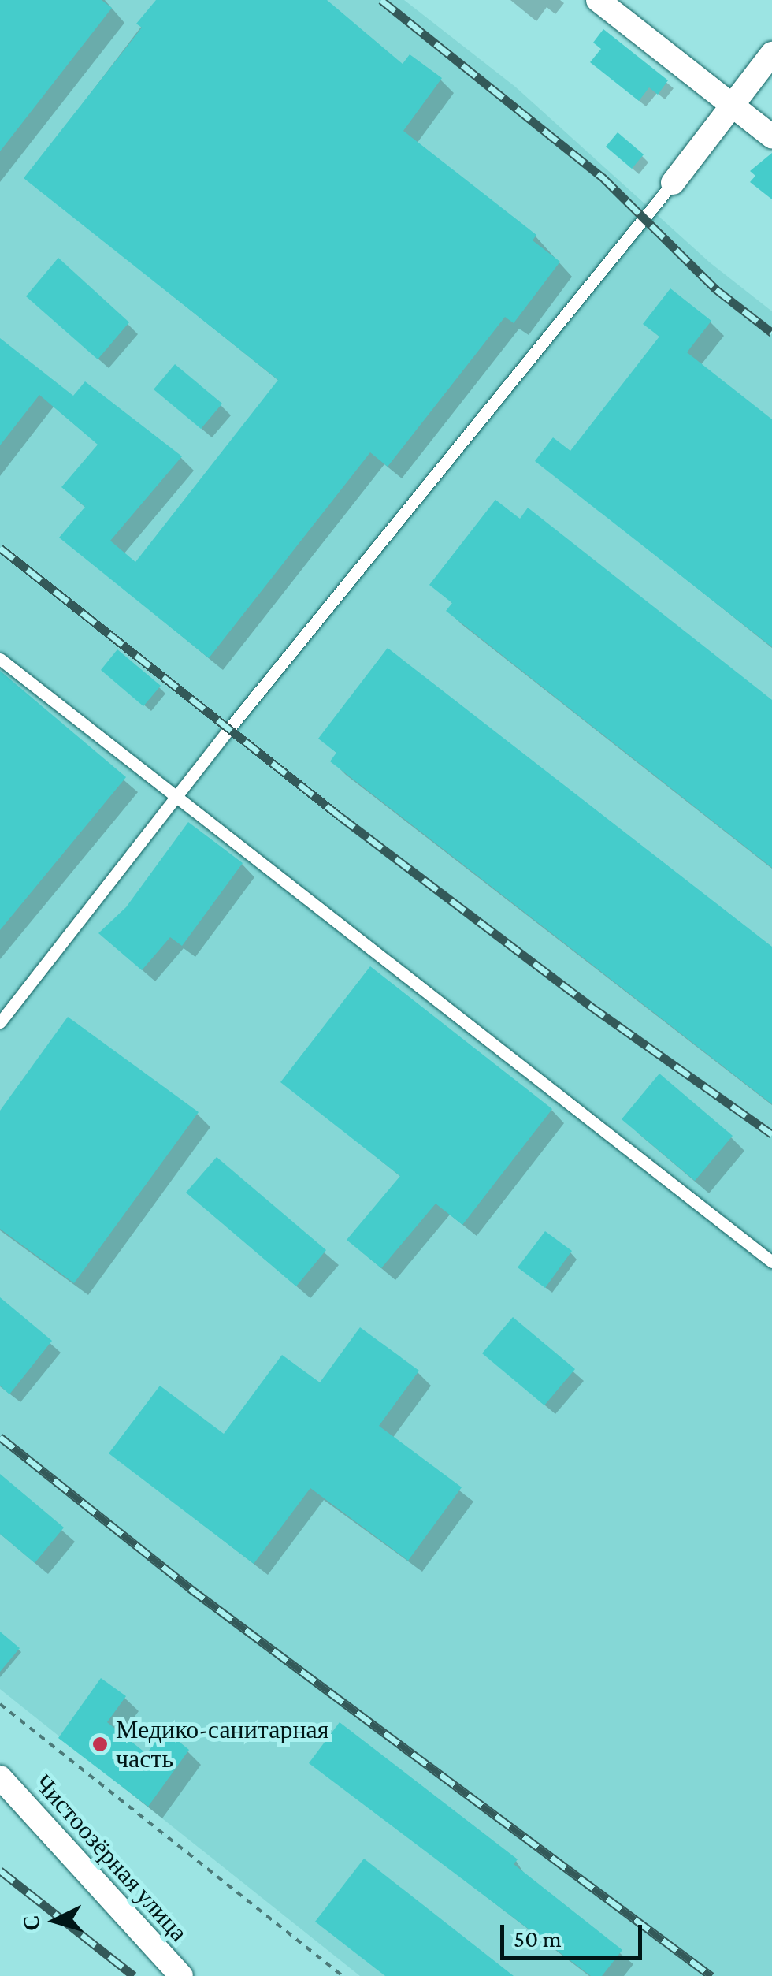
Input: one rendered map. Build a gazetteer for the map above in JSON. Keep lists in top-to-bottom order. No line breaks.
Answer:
{"streets":{"street":["Чистоозёрная улица"]},"places":["Медико-санитарная часть"],"scale_bar":"50 m","north":"left"}
